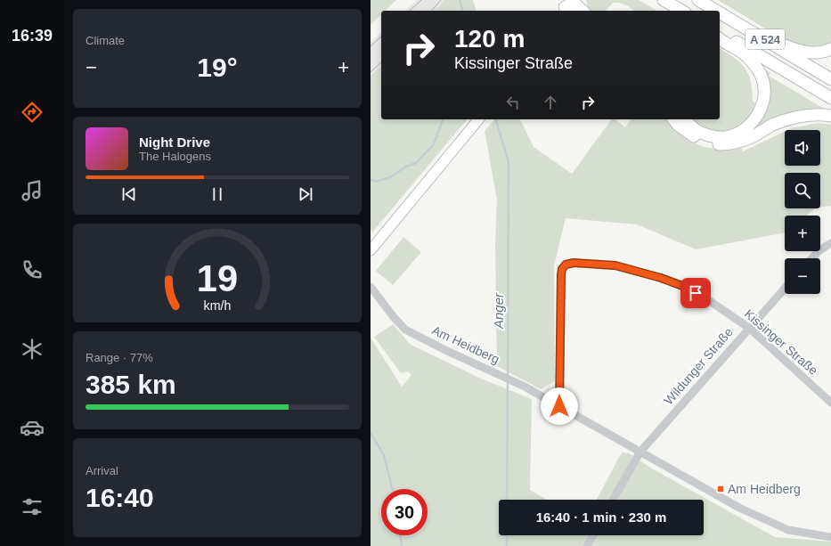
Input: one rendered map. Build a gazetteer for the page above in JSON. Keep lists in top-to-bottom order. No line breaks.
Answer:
{"streets":{"highway":["A 524"],"street":["Kissinger Straße","Am Heidberg","Wildunger Straße"]},"crossings":[["Kissinger Straße","Am Heidberg"],["Kissinger Straße","Wildunger Straße"],["Am Heidberg","Wildunger Straße"]],"water":["Anger"],"places":{"transit":["Am Heidberg"]},"page":{"tabs":"16:39","tile":["Climate",["Range · 77%","385 km"],["Arrival","16:40"]],"turn":["120 m","Kissinger Straße"],"heat":["−","19°","+"],"song":["Night Drive","The Halogens"],"map_buttons":["+","−"],"limit":"30","trip":"16:40 · 1 min · 230 m","gauge":["19","km/h"]}}
